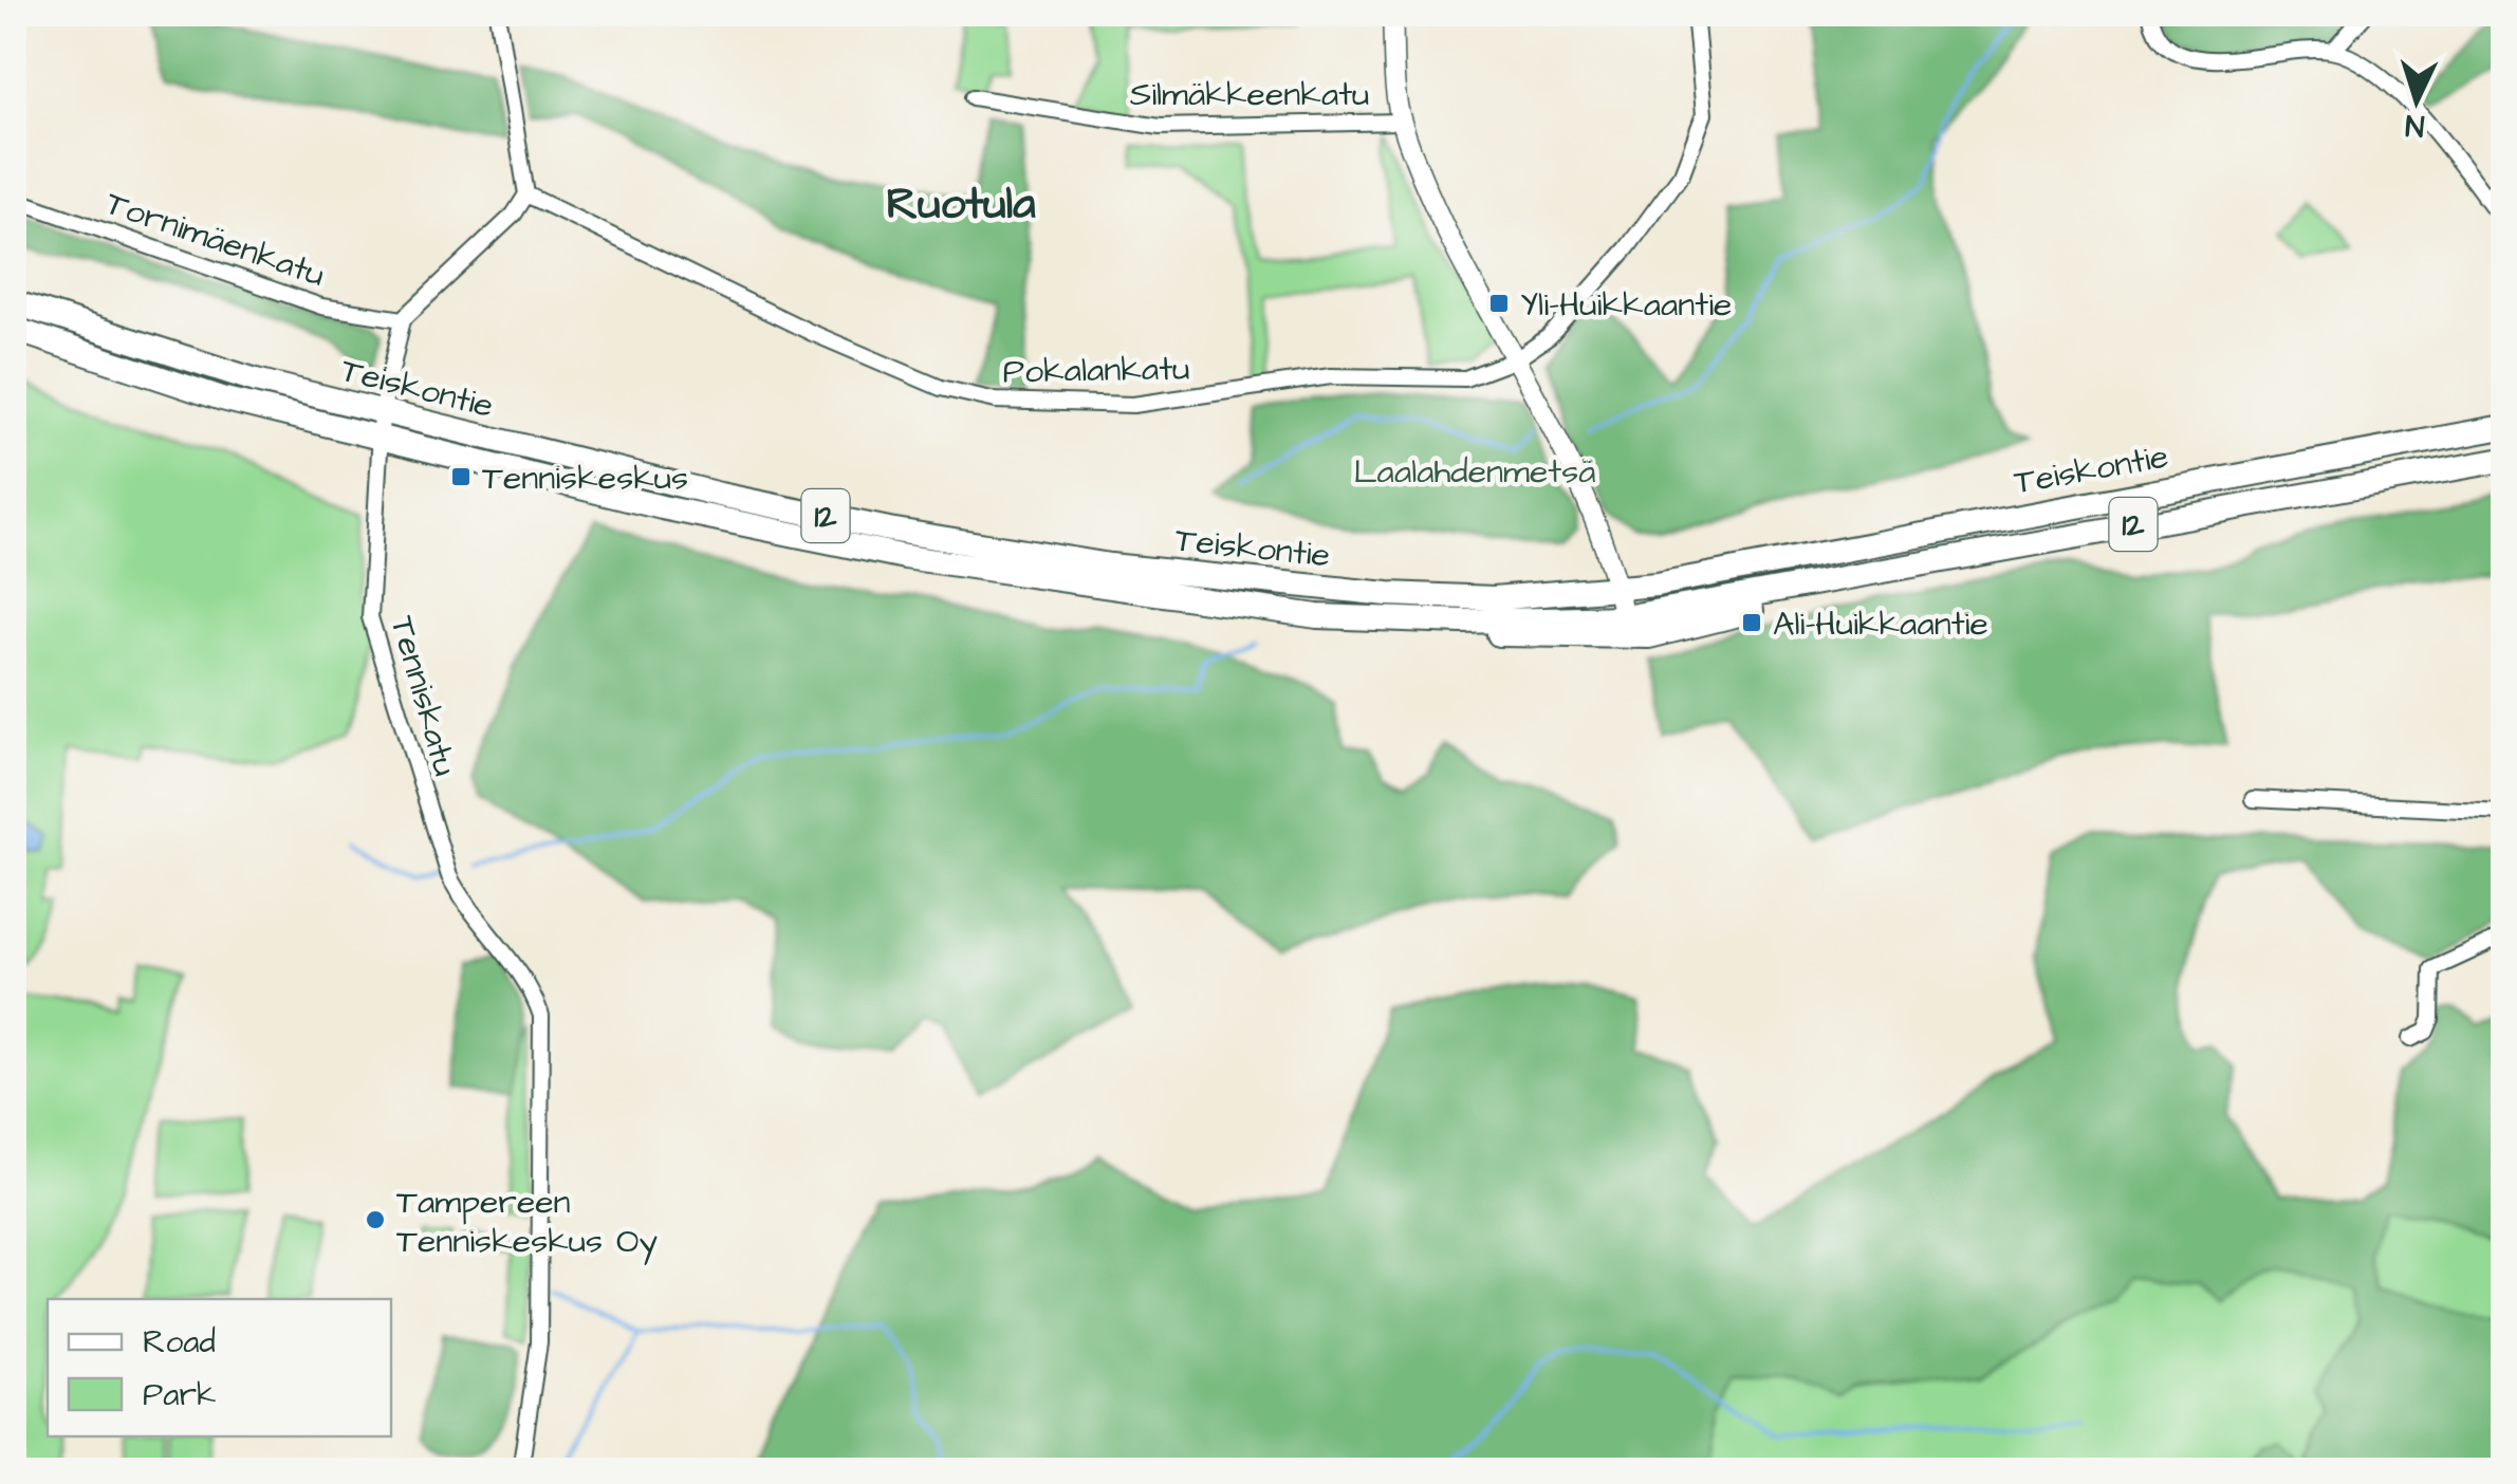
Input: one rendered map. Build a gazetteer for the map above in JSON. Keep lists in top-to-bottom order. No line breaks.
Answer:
{"streets":{"highway":["Teiskontie","12"],"street":["Silmäkkeenkatu","Tornimäenkatu","Pokalankatu","Tenniskatu"]},"crossings":[["Tornimäenkatu","Tenniskatu"],["Teiskontie","12"],["Teiskontie","Tenniskatu"]],"districts":["Ruotula"],"parks":["Laalahdenmetsä"],"places":{"transit":["Yli-Huikkaantie","Tenniskeskus","Ali-Huikkaantie"],"other":["Tampereen Tenniskeskus Oy"]},"legend":["Road","Park"],"north":"bottom"}
